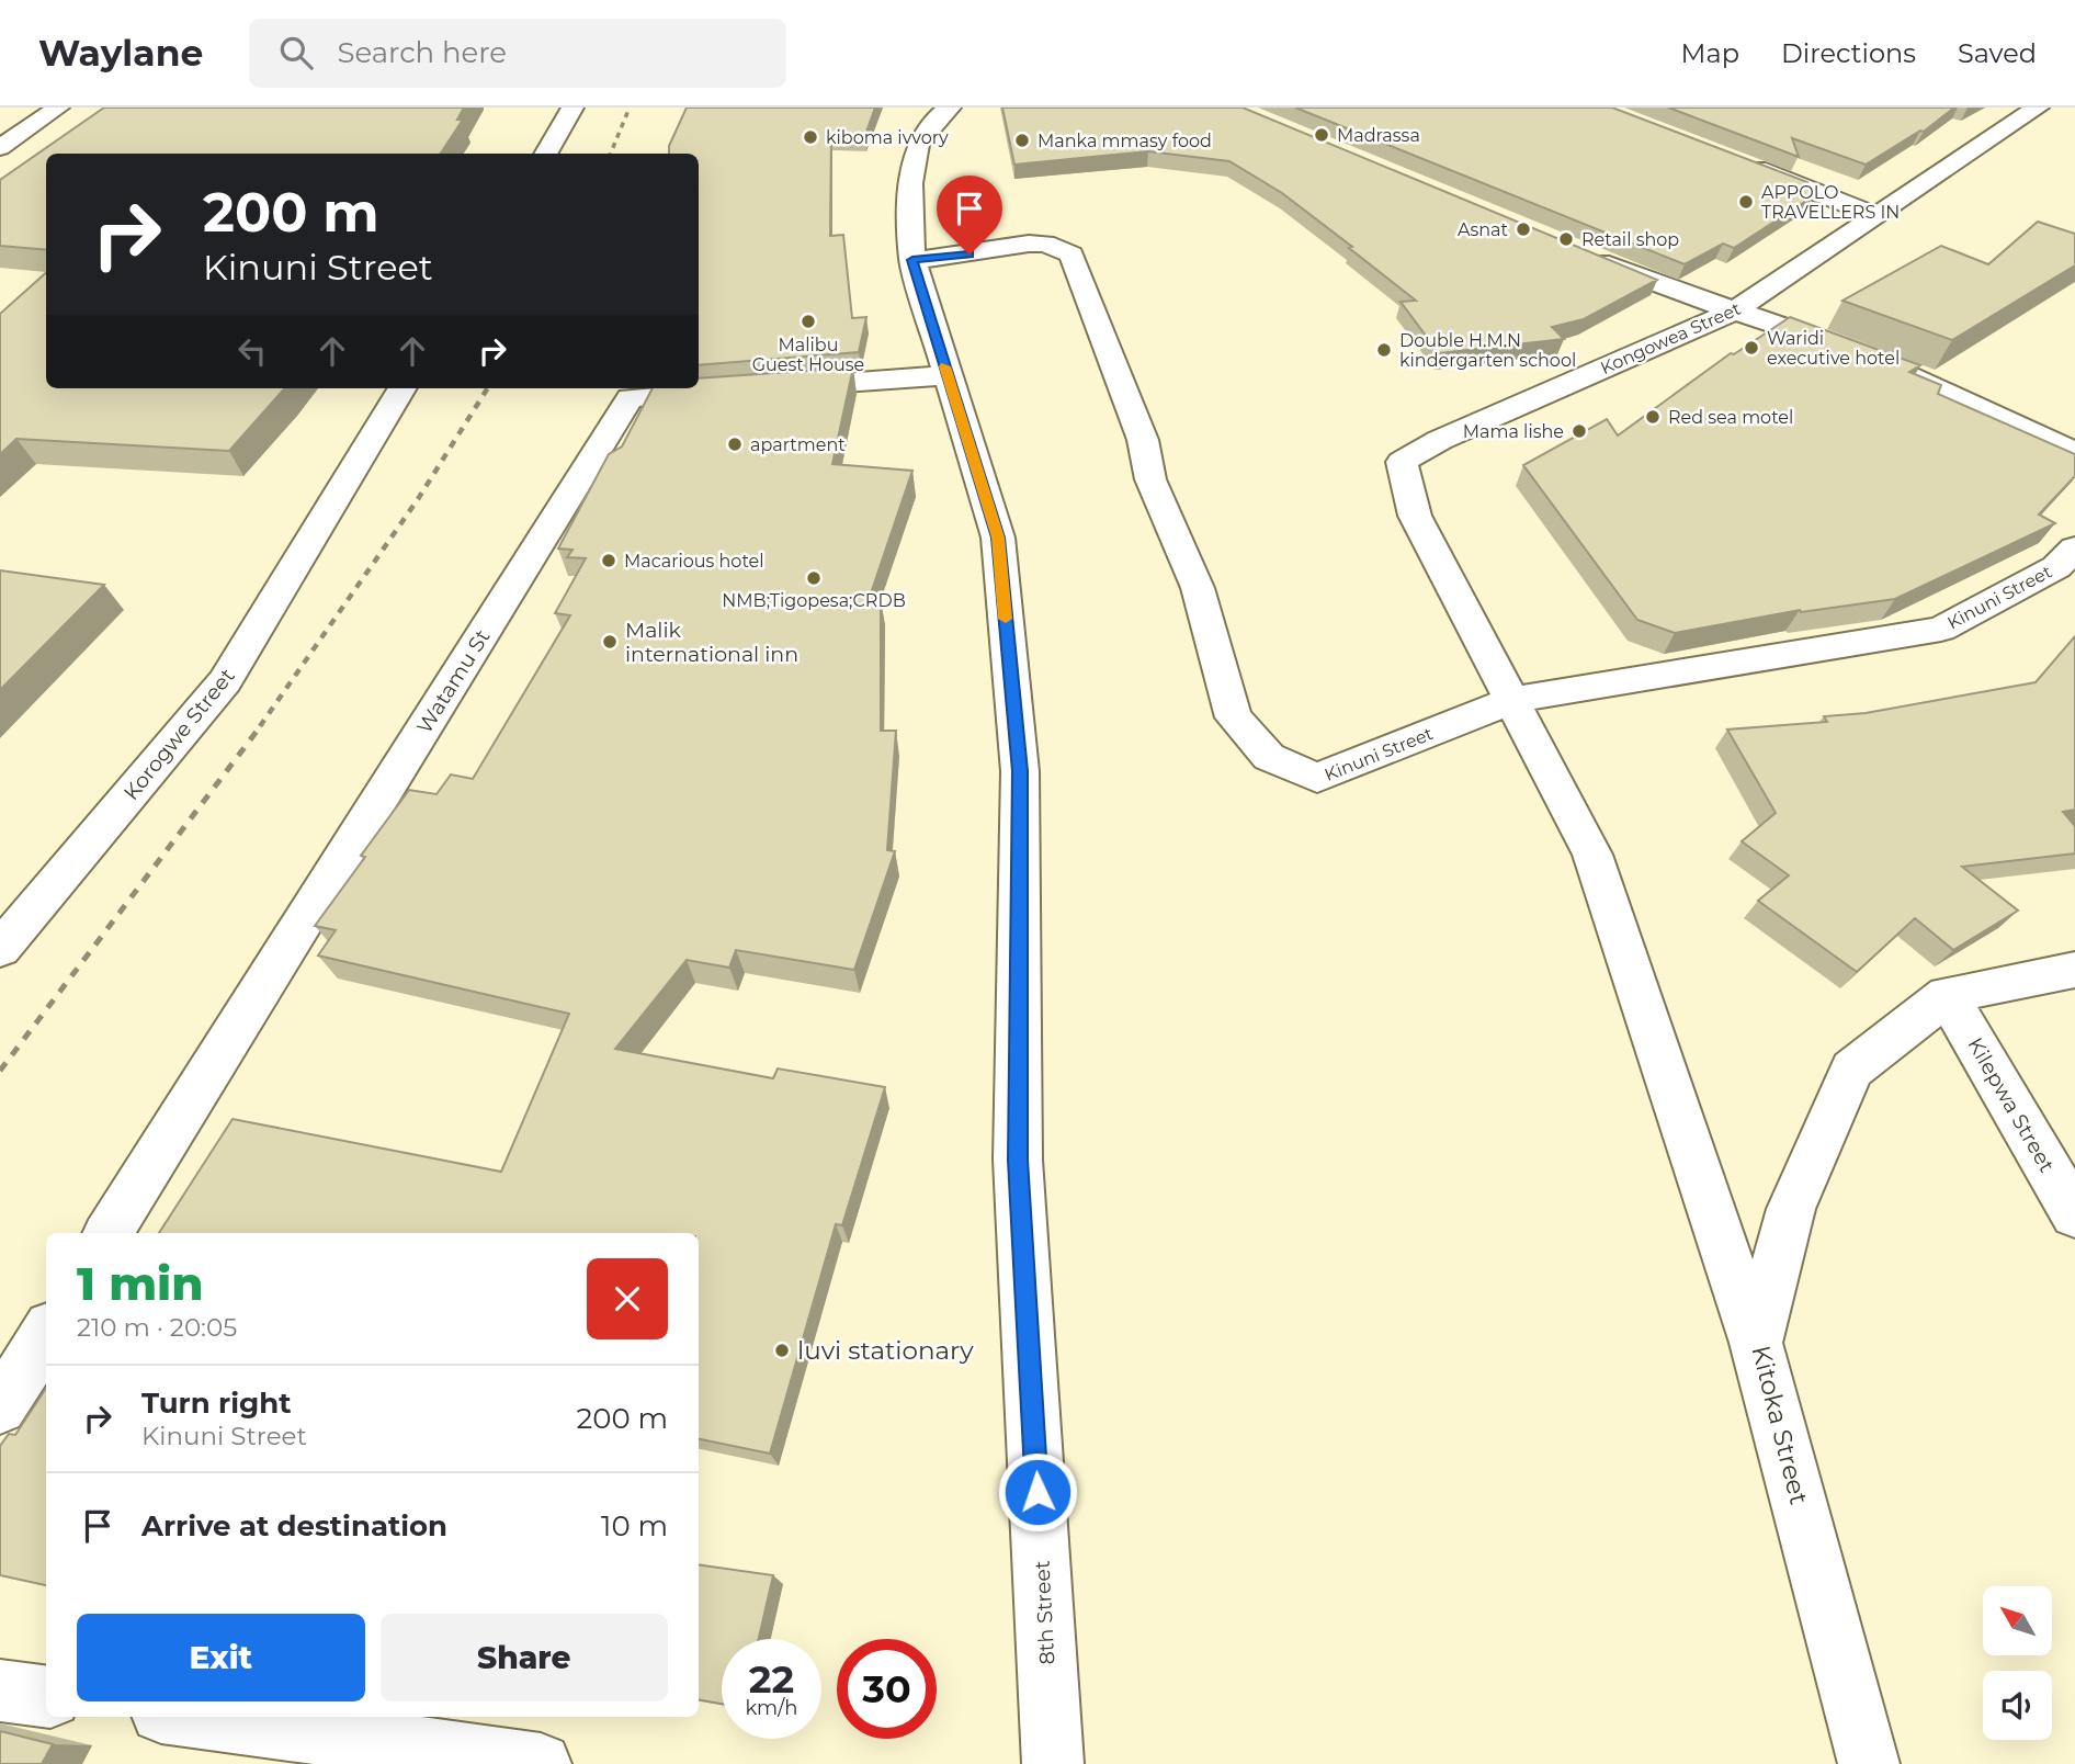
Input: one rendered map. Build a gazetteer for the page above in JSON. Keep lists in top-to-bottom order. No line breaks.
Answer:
{"streets":{"street":["Kongowea Street","Kinuni Street","Watamu St","Korogwe Street","Kilepwa Street","Kitoka Street","8th Street"]},"crossings":[["Kongowea Street","Kinuni Street"],["Kinuni Street","8th Street"],["Watamu St","8th Street"],["Kilepwa Street","Kitoka Street"]],"places":["Madrassa","kiboma ivvory","Manka mmasy food","APPOLO TRAVELLERS IN","Asnat","Retail shop","Malibu Guest House","Waridi executive hotel","Double H.M.N kindergarten school","Red sea motel","Mama lishe","apartment","Macarious hotel","NMB;Tigopesa;CRDB","Malik international inn","luvi stationary"],"north":"top left","page":{"header":"Waylane","search":"Search here","nav":["Map","Directions","Saved"],"turn":["200 m","Kinuni Street"],"heading":["1 min","210 m · 20:05"],"list":[{"name":"Turn right","note":"Kinuni Street","value":"200 m"},{"name":"Arrive at destination","value":"10 m"}],"buttons":["Exit","Share"],"speed":"22 km/h","limit":"30"}}
